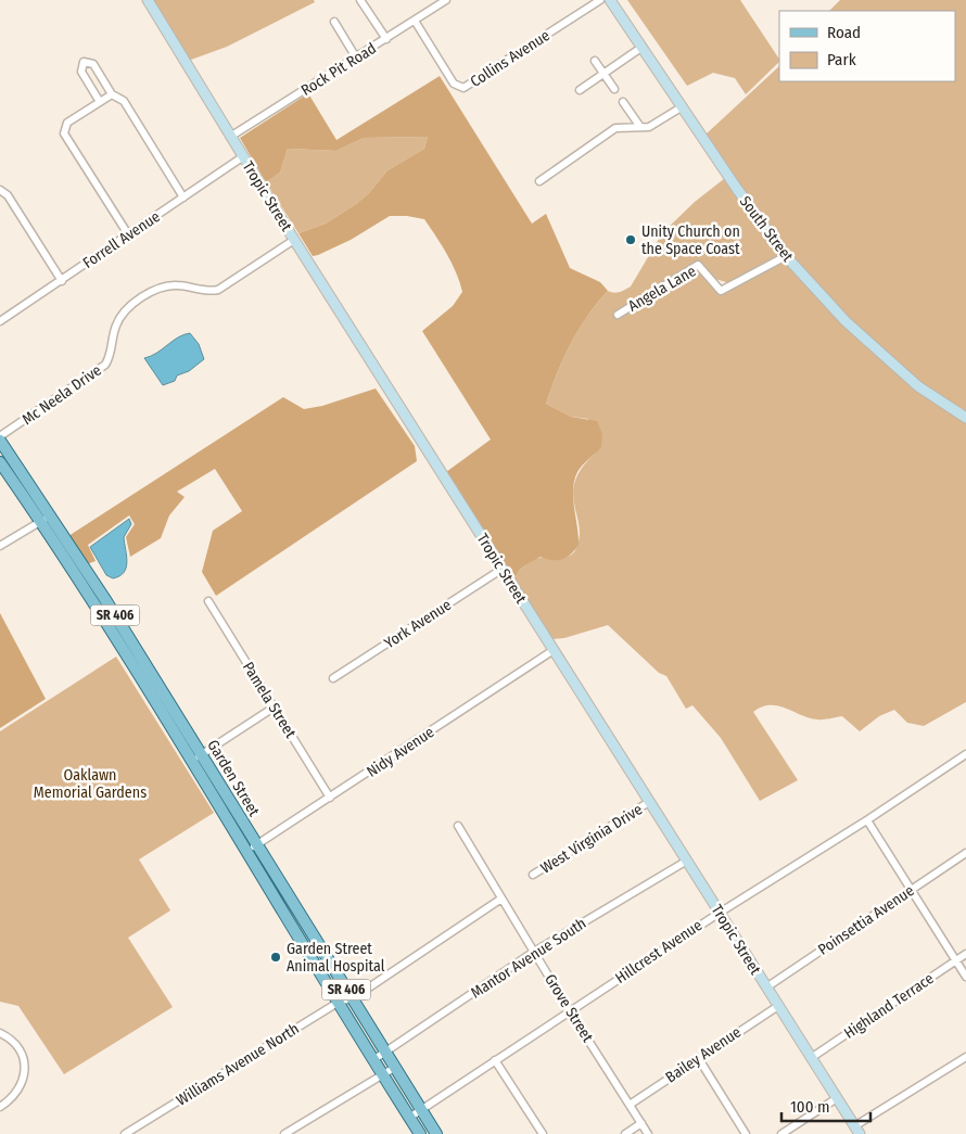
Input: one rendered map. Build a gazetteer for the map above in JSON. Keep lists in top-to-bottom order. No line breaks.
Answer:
{"streets":{"main road":["SR 406","Garden Street"],"street":["Collins Avenue","Rock Pit Road","Tropic Street","South Street","Forrell Avenue","Angela Lane","Mc Neela Drive","York Avenue","Pamela Street","Nidy Avenue","West Virginia Drive","Poinsettia Avenue","Hillcrest Avenue","Mantor Avenue South","Highland Terrace","Grove Street","Bailey Avenue","Williams Avenue North"]},"crossings":[["Collins Avenue","Rock Pit Road"],["Rock Pit Road","Tropic Street"],["Tropic Street","Forrell Avenue"],["Tropic Street","Mc Neela Drive"],["Tropic Street","York Avenue"],["Tropic Street","Nidy Avenue"],["Tropic Street","West Virginia Drive"],["Tropic Street","Poinsettia Avenue"],["Tropic Street","Hillcrest Avenue"],["Tropic Street","Mantor Avenue South"],["Tropic Street","Highland Terrace"],["Tropic Street","Bailey Avenue"],["South Street","Angela Lane"],["Pamela Street","Nidy Avenue"],["Nidy Avenue","Garden Street"],["Garden Street","Hillcrest Avenue"],["Garden Street","Mantor Avenue South"],["Garden Street","Williams Avenue North"],["Hillcrest Avenue","Grove Street"],["Mantor Avenue South","Grove Street"],["Grove Street","Bailey Avenue"],["Grove Street","Williams Avenue North"]],"parks":["Oaklawn Memorial Gardens"],"places":["Unity Church on the Space Coast","Garden Street Animal Hospital"],"legend":["Road","Park"],"scale_bar":"100 m"}
